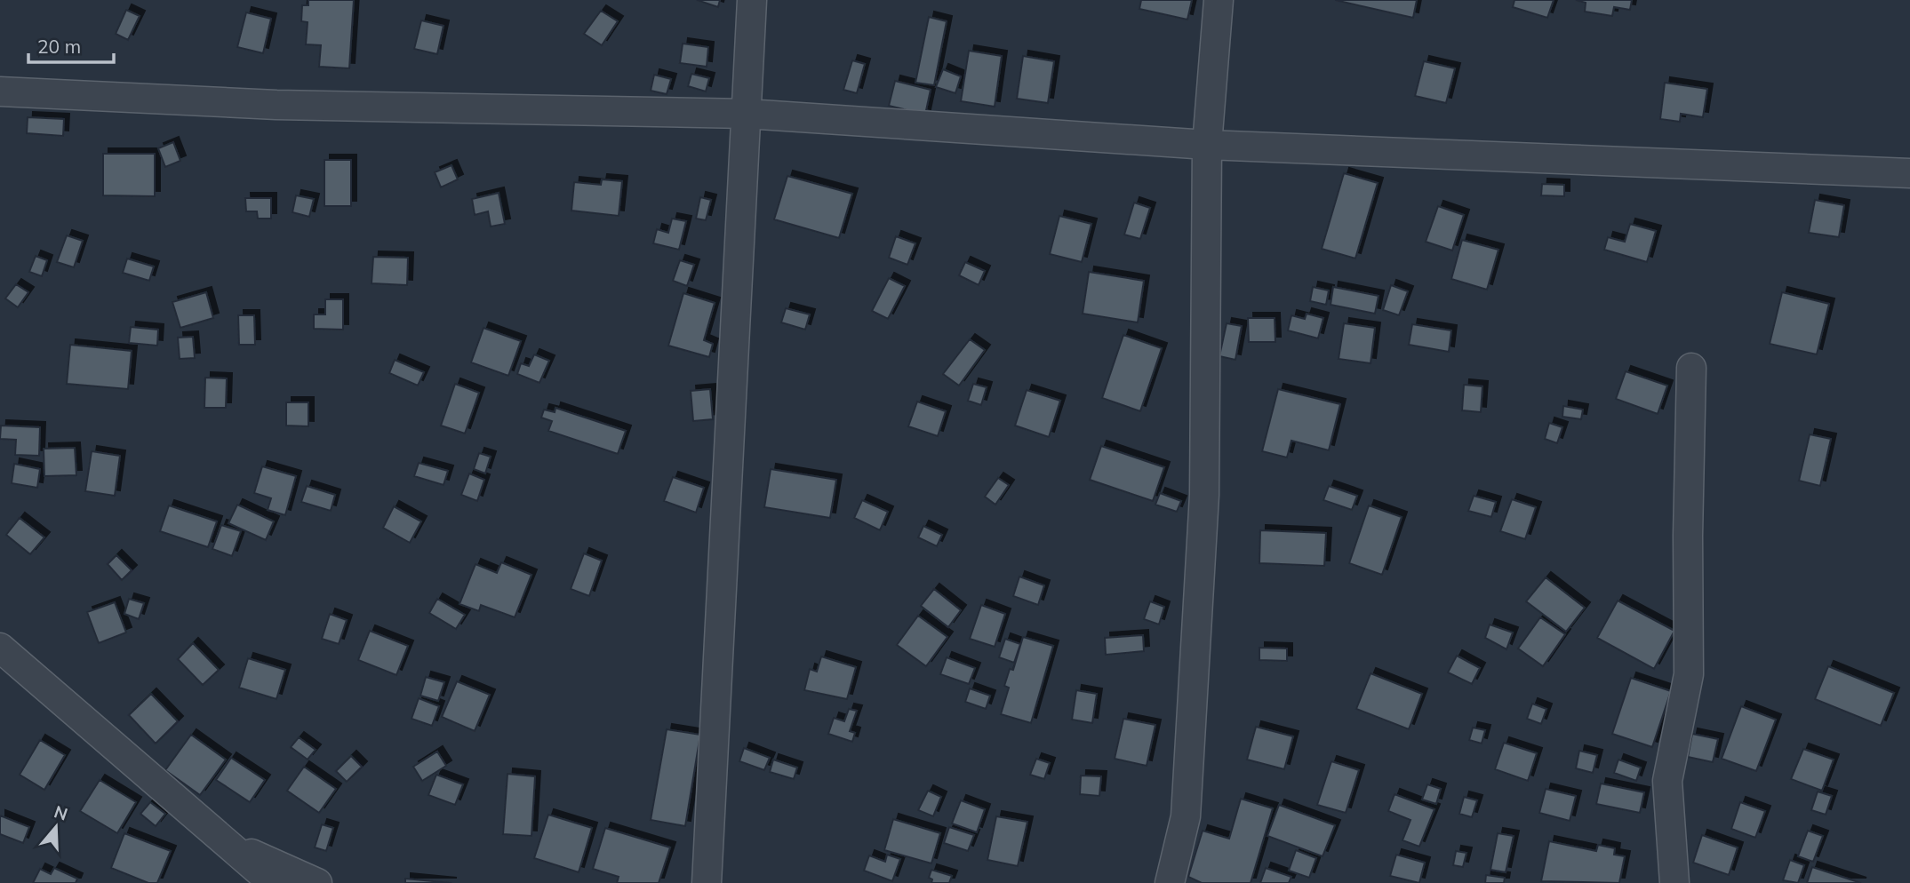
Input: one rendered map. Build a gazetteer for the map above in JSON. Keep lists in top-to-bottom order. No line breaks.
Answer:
{"scale_bar":"20 m","north":"top"}
